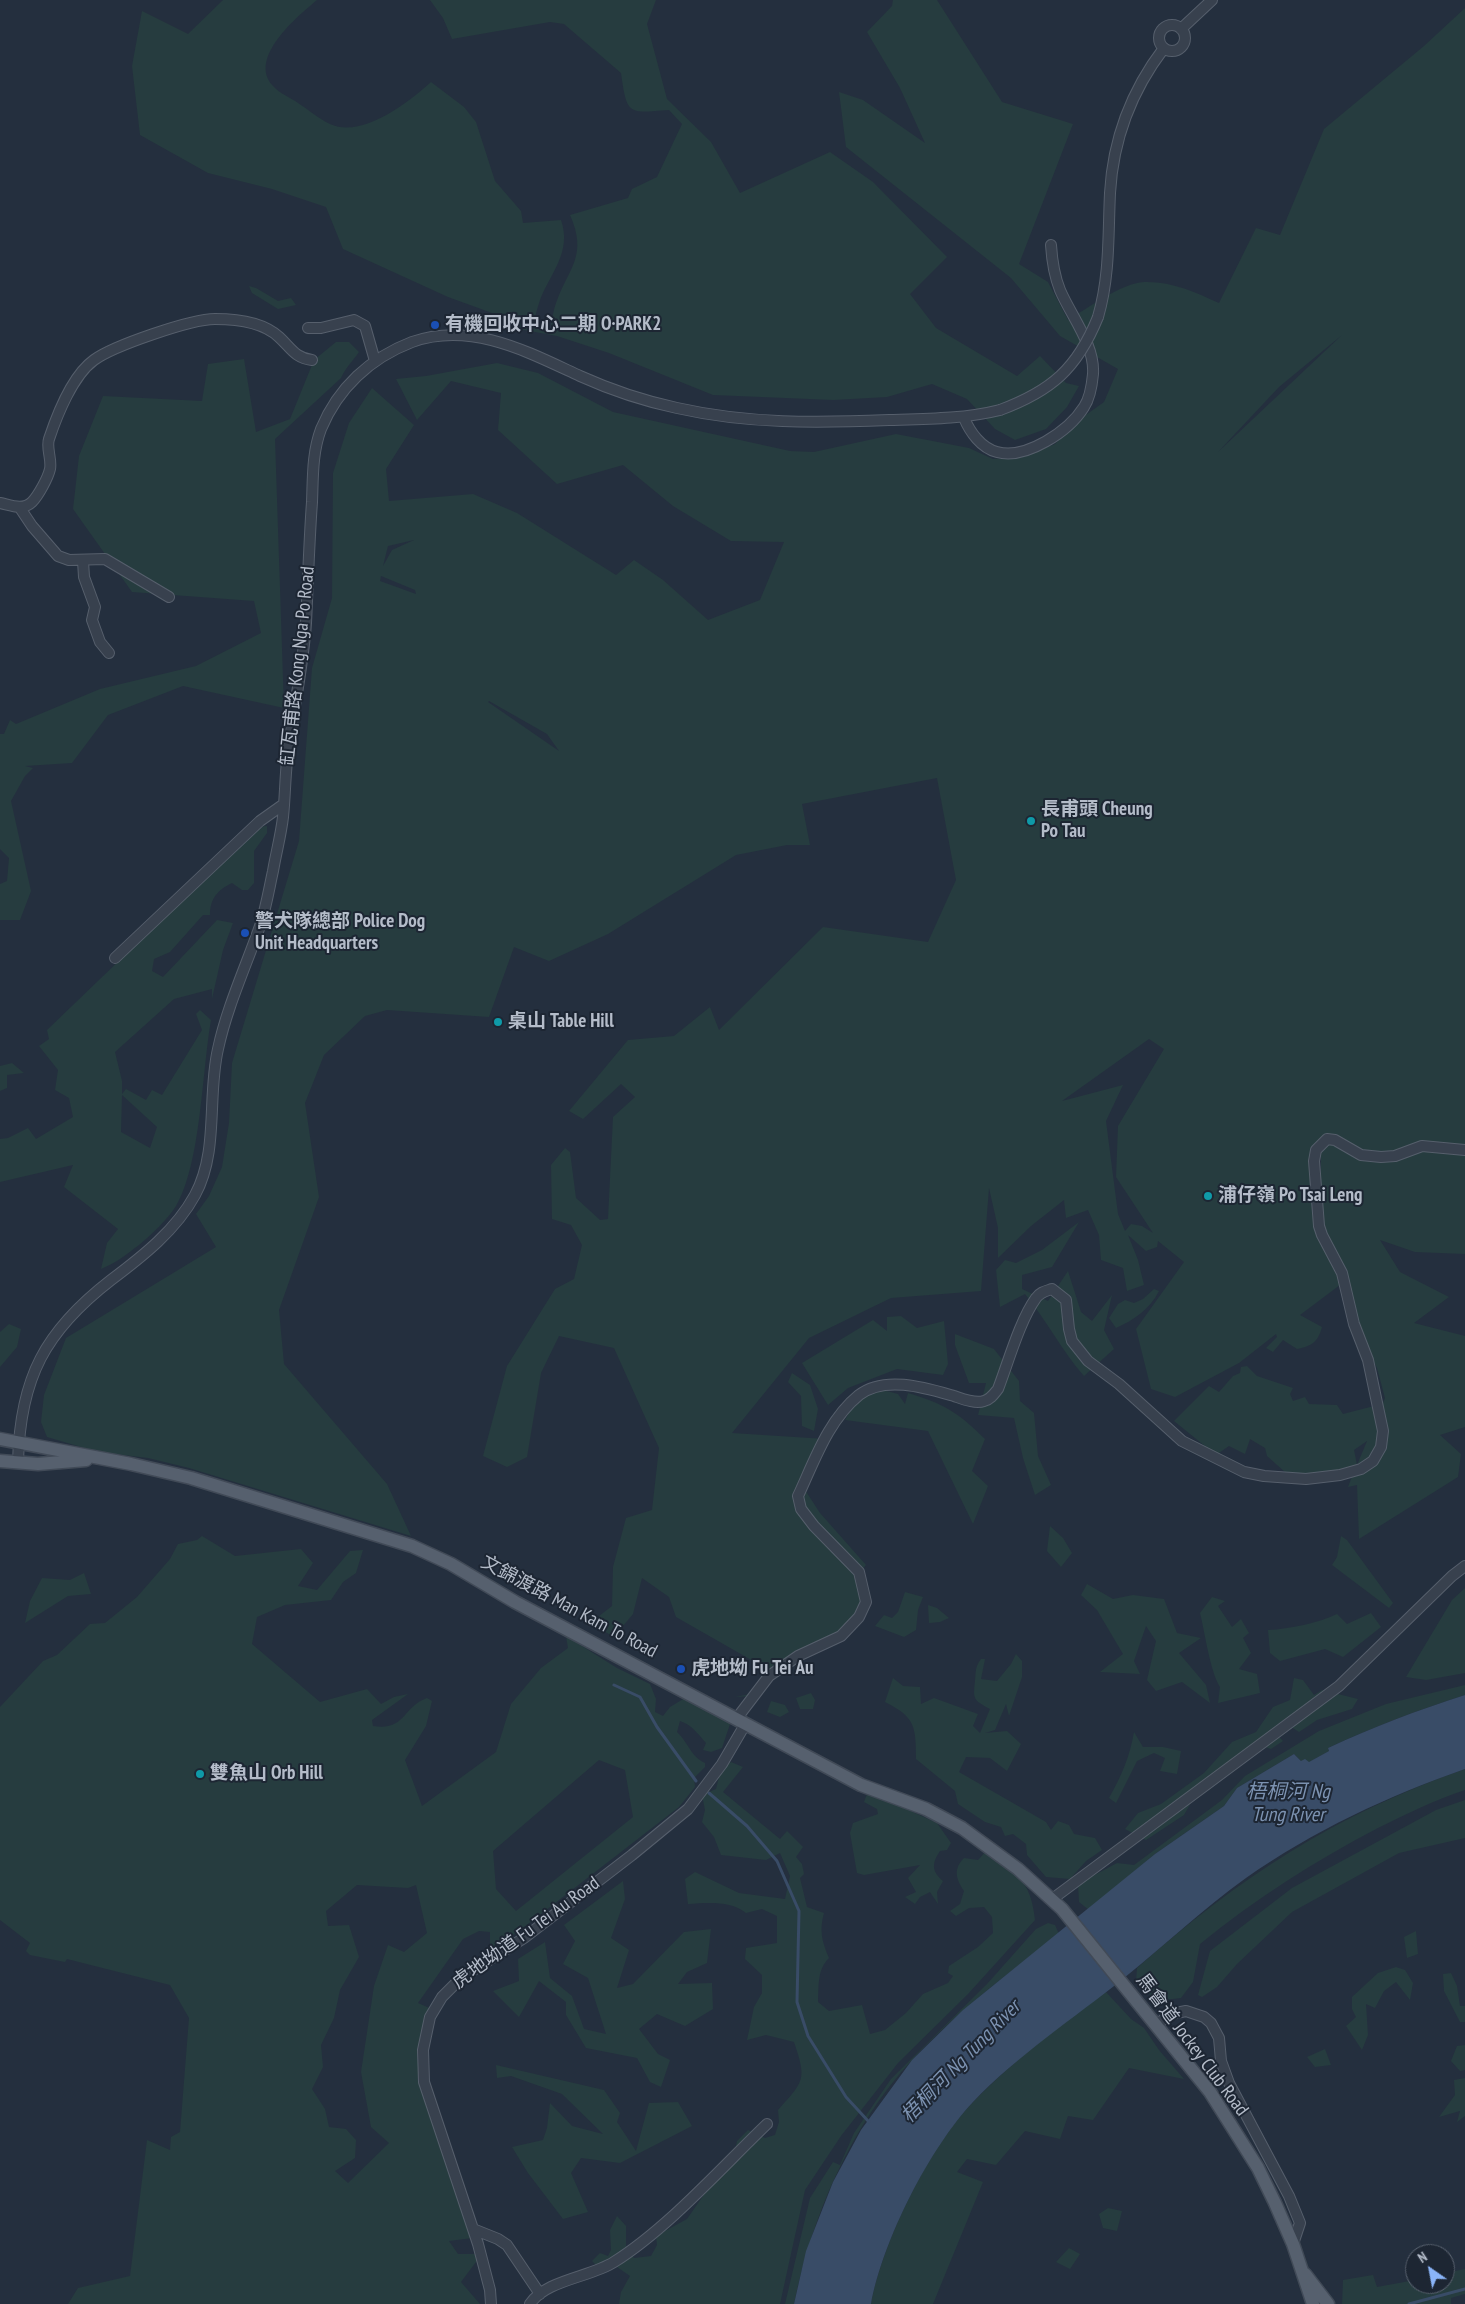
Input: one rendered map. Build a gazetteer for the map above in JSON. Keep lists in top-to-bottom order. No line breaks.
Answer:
{"streets":{"main road":["文錦渡路 Man Kam To Road","馬會道 Jockey Club Road"],"street":["缸瓦甫路 Kong Nga Po Road","虎地坳道 Fu Tei Au Road"]},"crossings":[["缸瓦甫路 Kong Nga Po Road","文錦渡路 Man Kam To Road"],["文錦渡路 Man Kam To Road","虎地坳道 Fu Tei Au Road"],["文錦渡路 Man Kam To Road","馬會道 Jockey Club Road"]],"water":["梧桐河 Ng Tung River"],"places":["有機回收中心二期 O·PARK2","長甫頭 Cheung Po Tau","警犬隊總部 Police Dog Unit Headquarters","桌山 Table Hill","浦仔嶺 Po Tsai Leng","虎地坳 Fu Tei Au","雙魚山 Orb Hill"],"north":"top left"}
